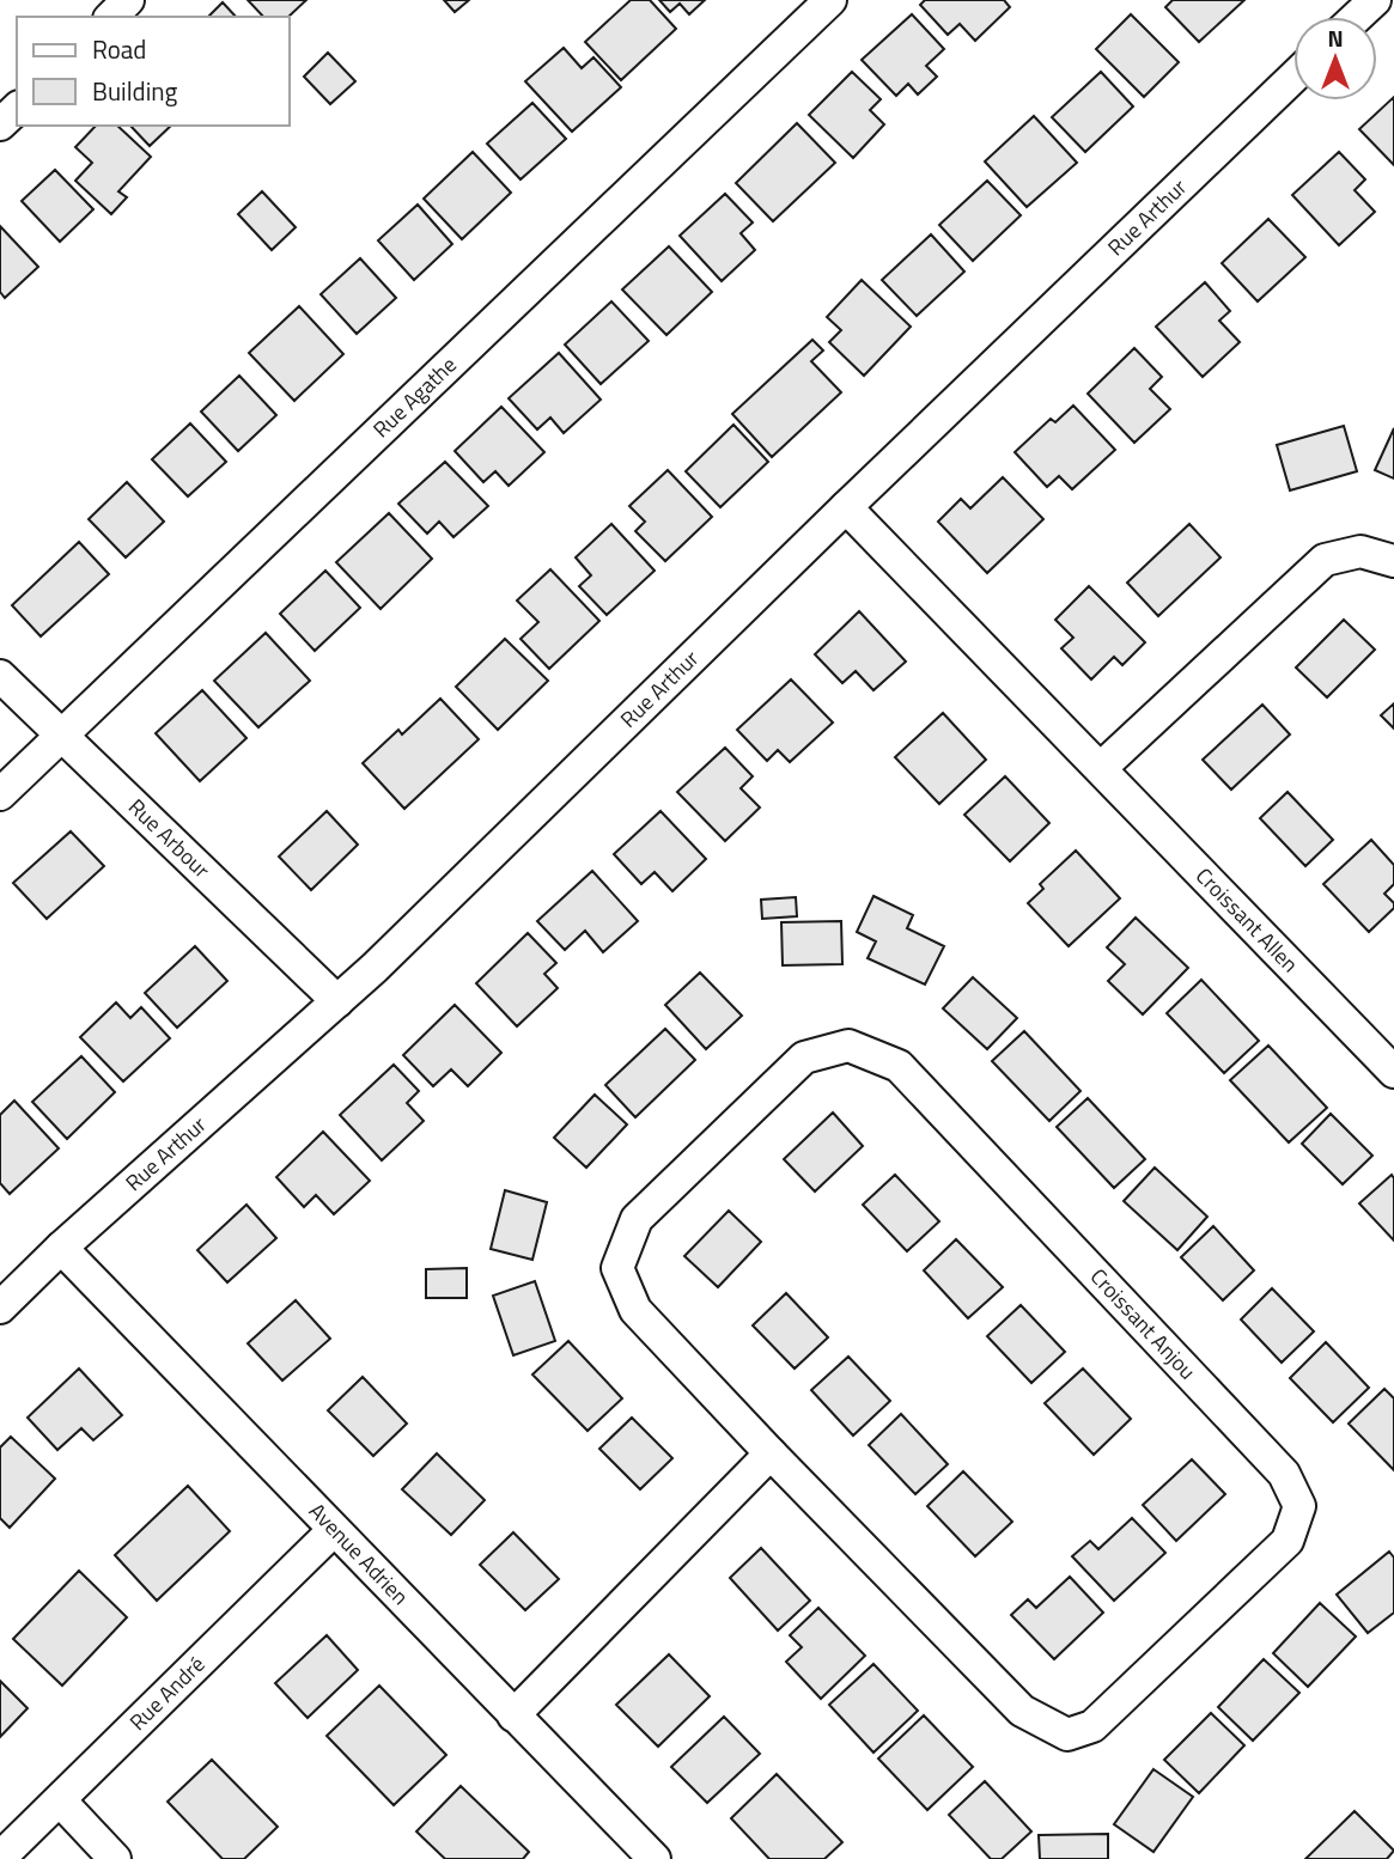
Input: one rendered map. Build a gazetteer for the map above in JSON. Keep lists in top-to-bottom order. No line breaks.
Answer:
{"streets":{"street":["Rue Arthur","Rue Agathe","Rue Arbour","Croissant Allen","Croissant Anjou","Avenue Adrien","Rue André"]},"crossings":[["Rue Arthur","Rue Arbour"],["Rue Arthur","Croissant Allen"],["Rue Arthur","Avenue Adrien"],["Rue Agathe","Rue Arbour"],["Avenue Adrien","Rue André"]],"legend":["Road","Building"],"north":"top"}
